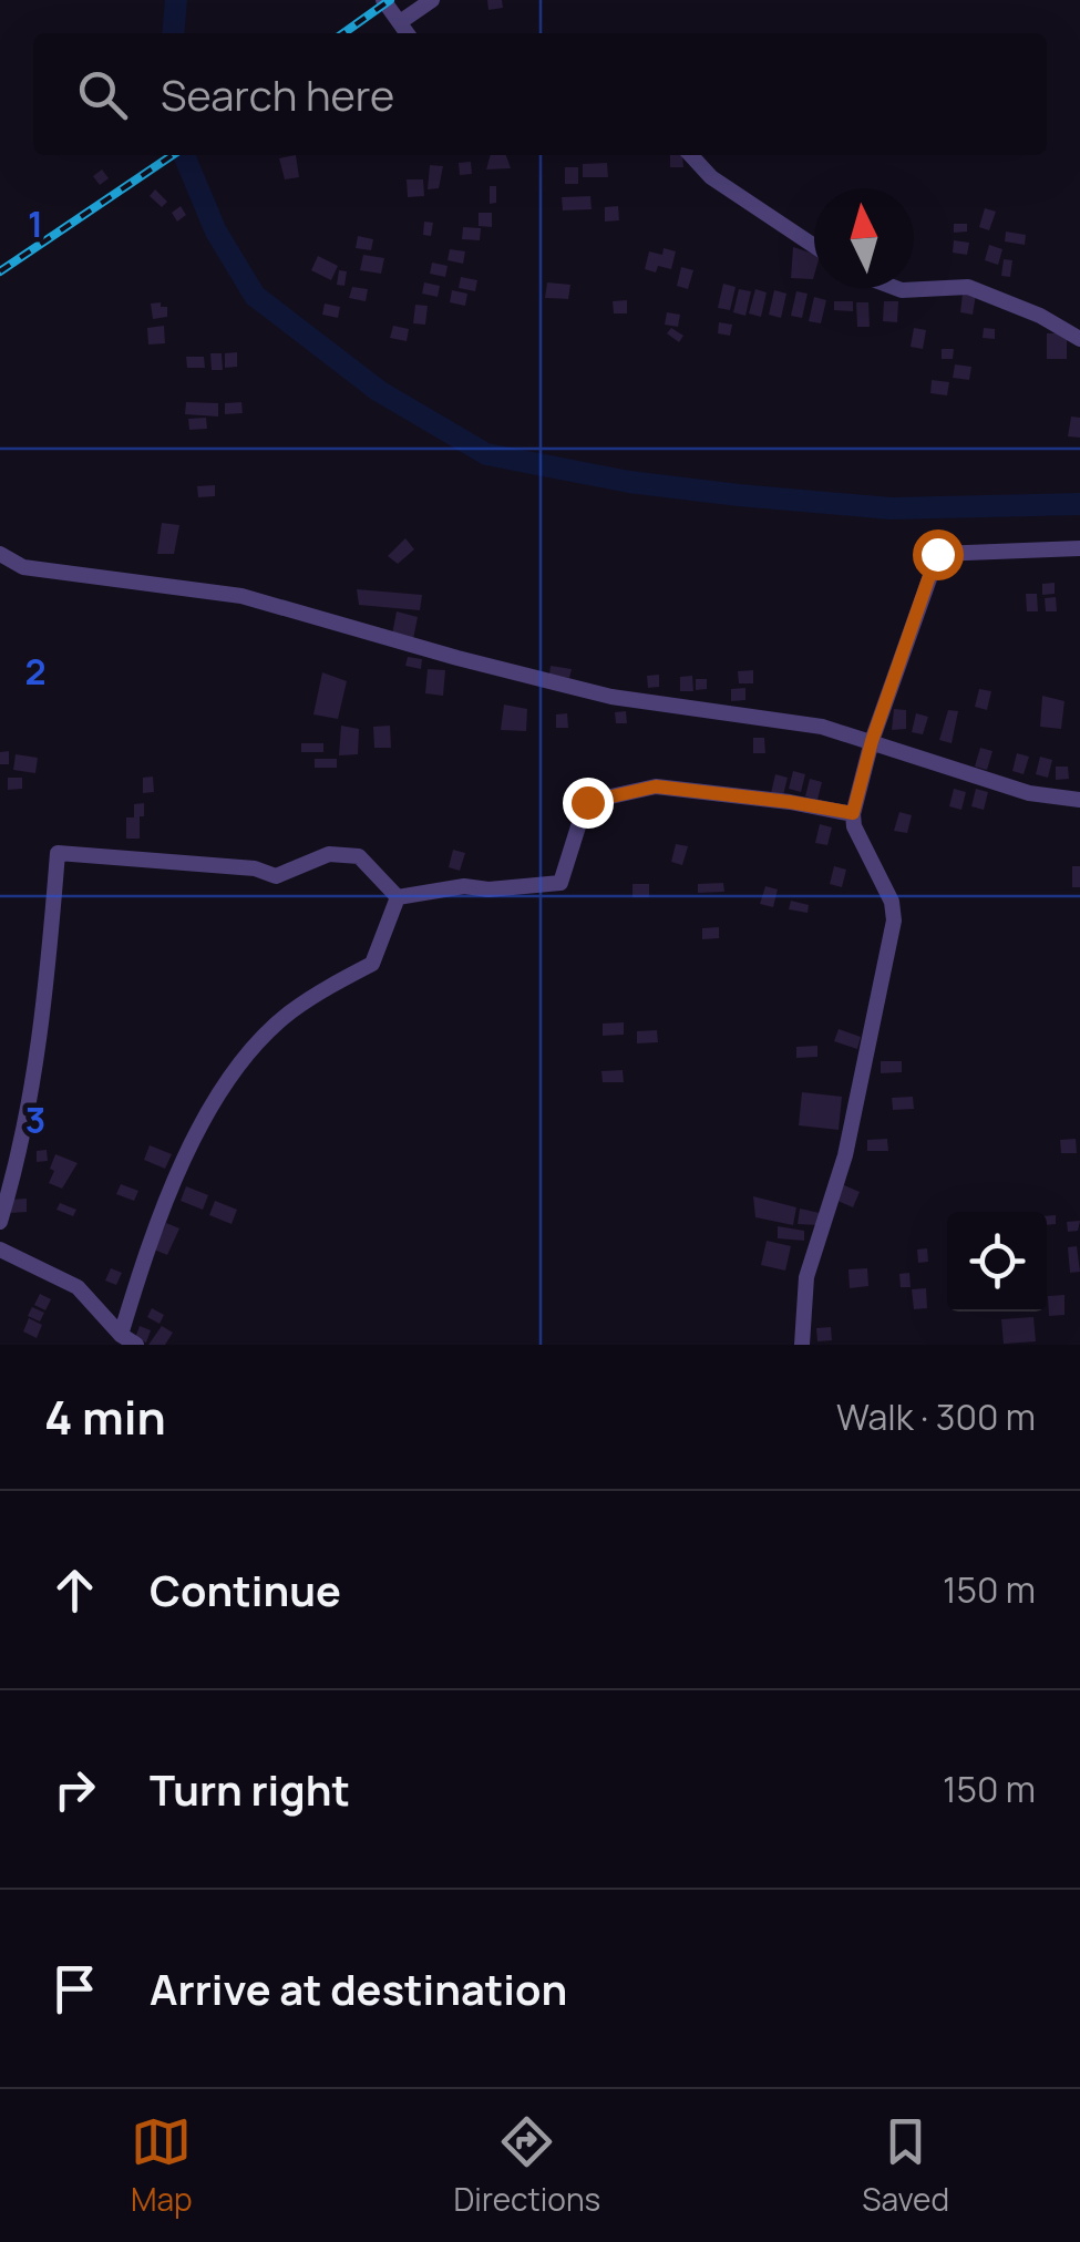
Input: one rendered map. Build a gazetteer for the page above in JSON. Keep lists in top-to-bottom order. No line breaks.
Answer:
{"north":"top","page":{"search":"Search here","heading":["4 min","Walk · 300 m"],"list":[["Continue","150 m"],["Turn right","150 m"],"Arrive at destination"],"nav":["Map","Directions","Saved"]},"grid":{"rows":["1","2","3"]}}
